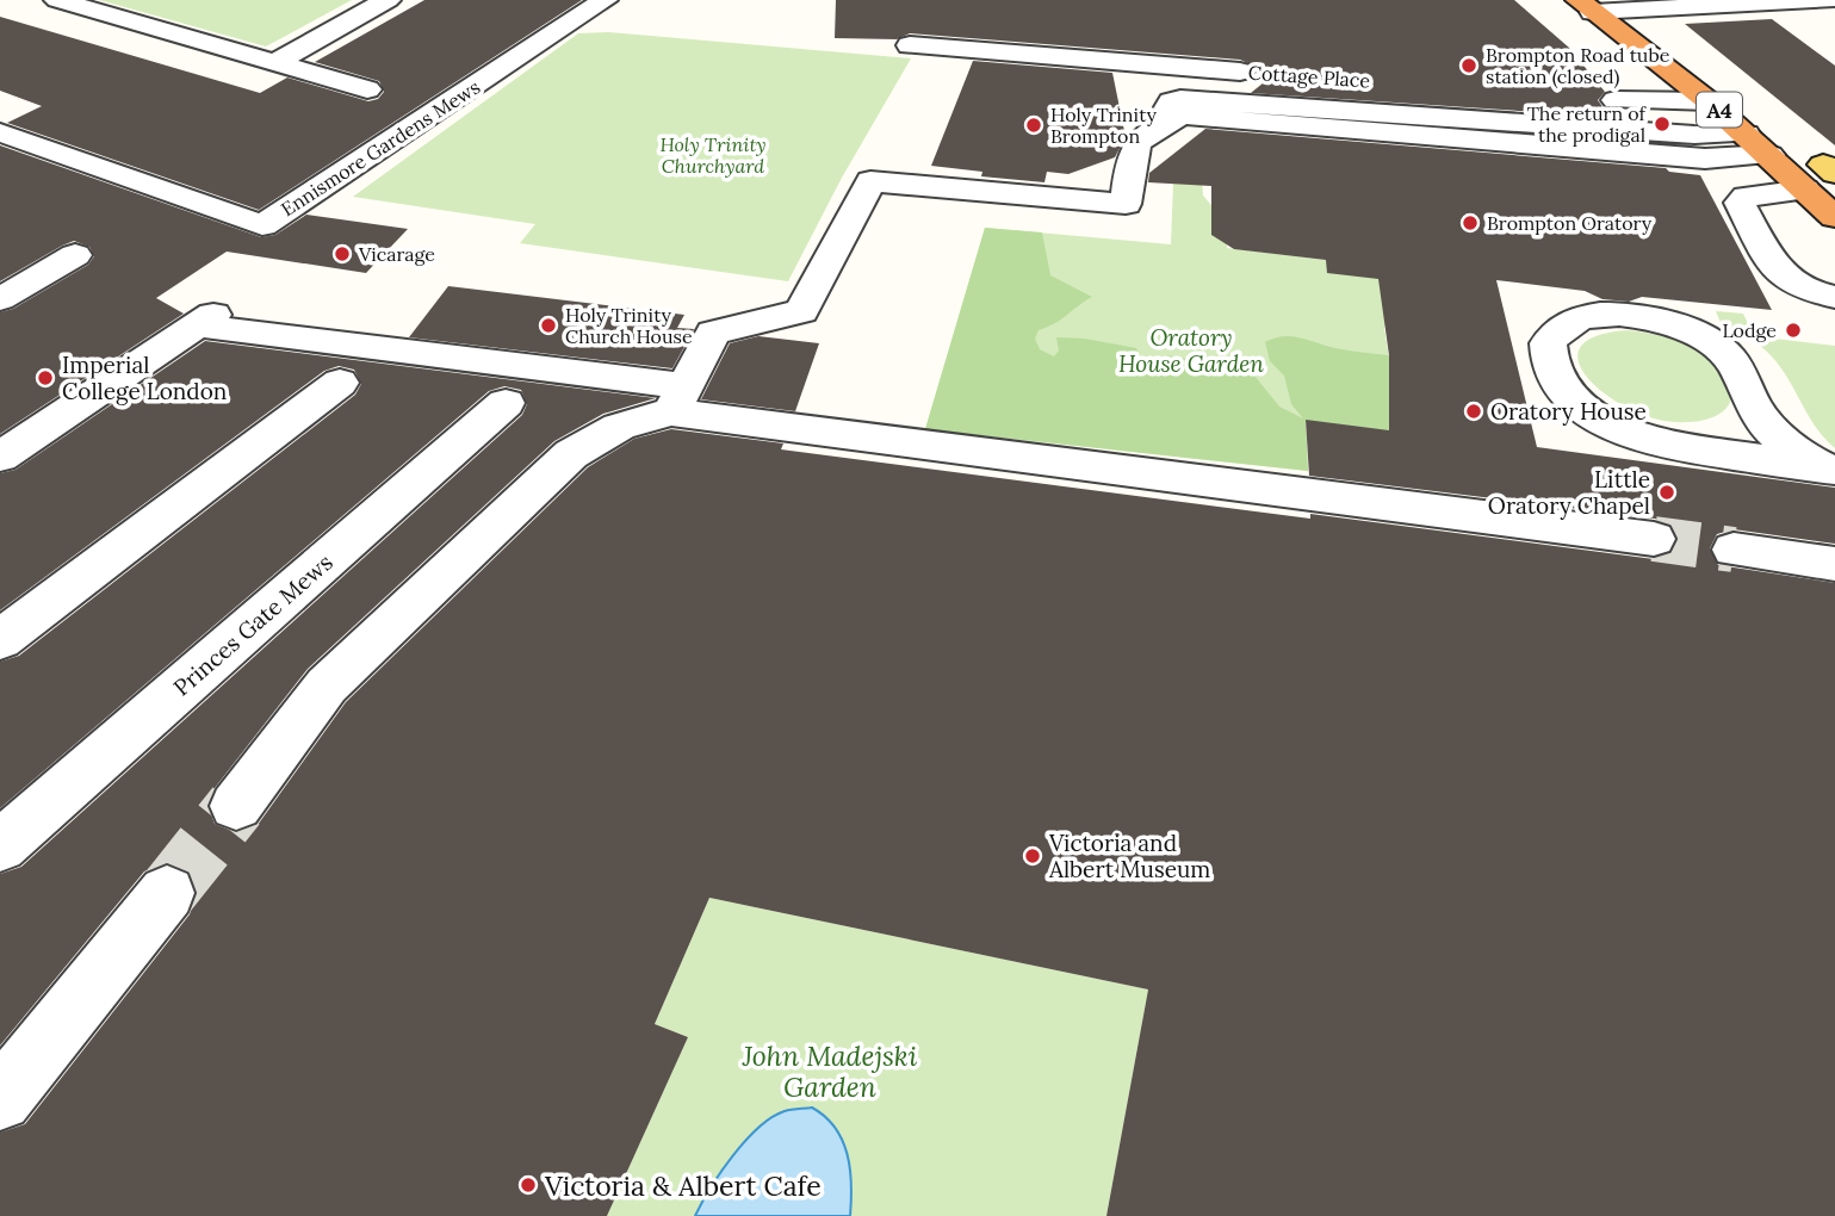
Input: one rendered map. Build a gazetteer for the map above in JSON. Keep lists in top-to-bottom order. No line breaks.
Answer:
{"streets":{"highway":["A4"],"street":["Cottage Place","Ennismore Gardens Mews","Princes Gate Mews"]},"parks":["Holy Trinity Churchyard","Oratory House Garden","John Madejski Garden"],"places":["Brompton Road tube station (closed)","The return of the prodigal","Holy Trinity Brompton","Brompton Oratory","Vicarage","Holy Trinity Church House","Lodge","Imperial College London","Oratory House","Little Oratory Chapel","Victoria and Albert Museum","Victoria & Albert Cafe"]}
